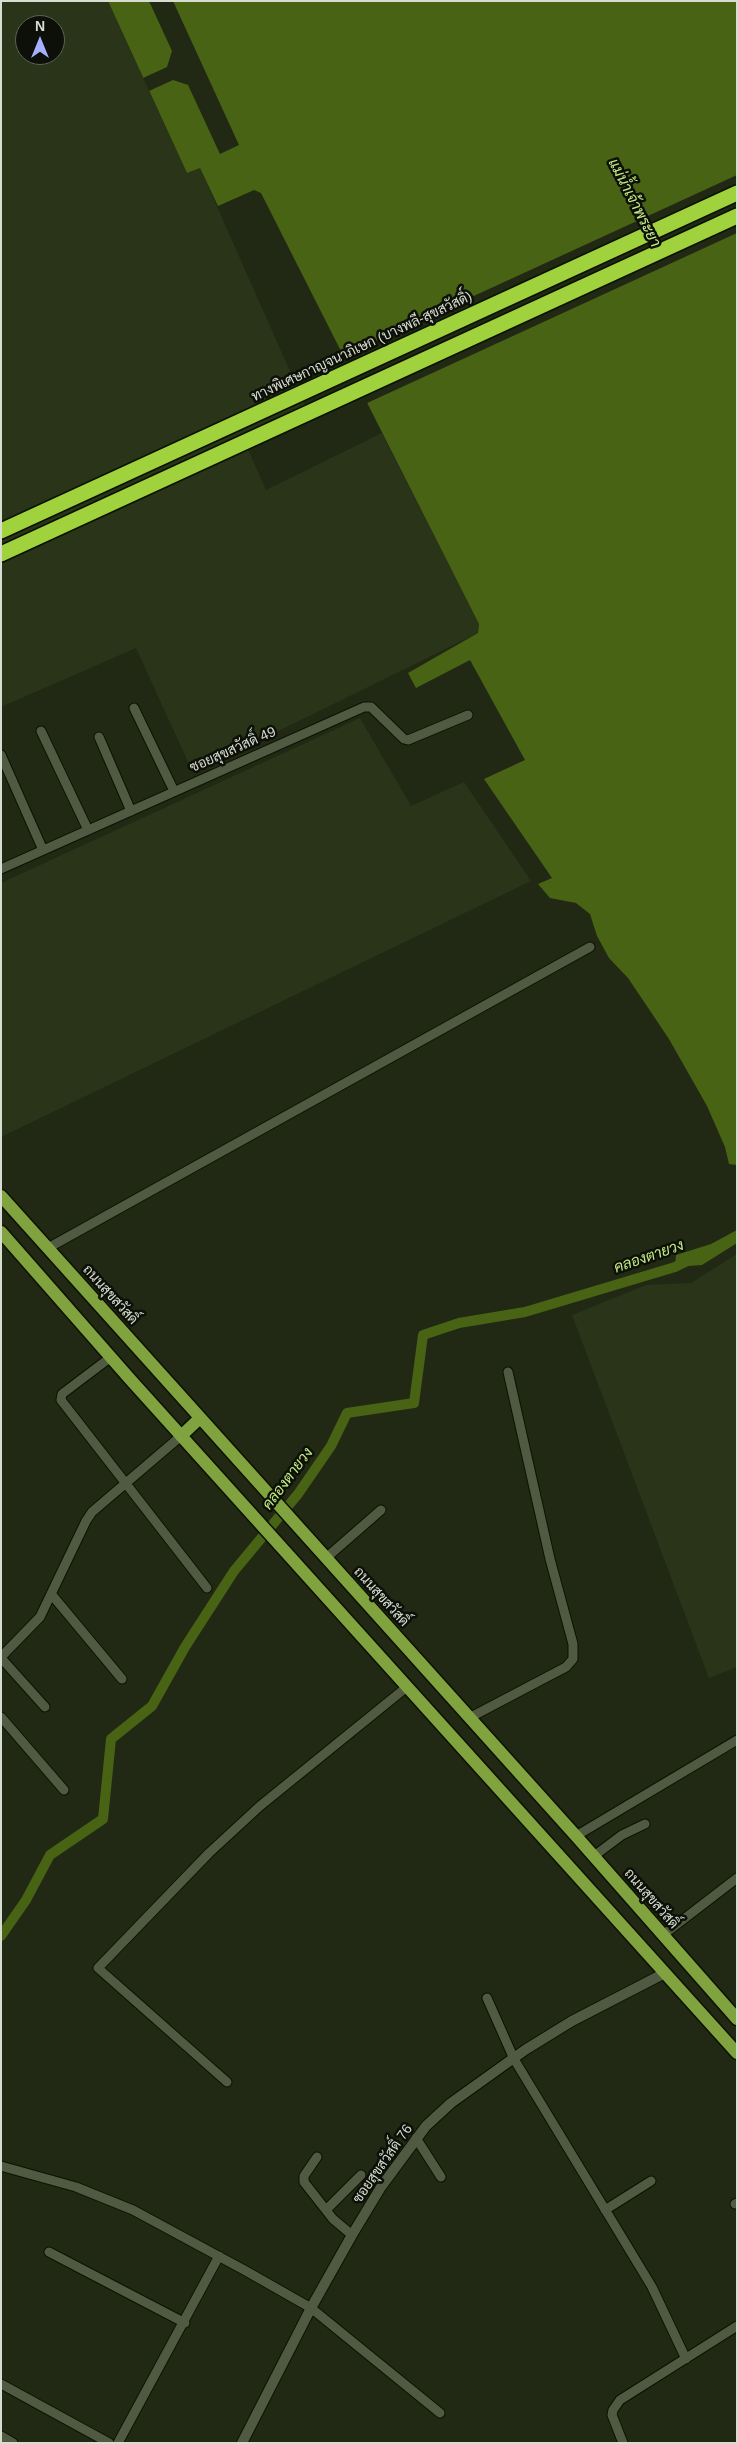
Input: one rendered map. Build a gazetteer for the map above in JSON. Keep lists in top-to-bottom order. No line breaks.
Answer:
{"streets":{"highway":["ทางพิเศษกาญจนาภิเษก (บางพลี-สุขสวัสดิ์)"],"main road":["ถนนสุขสวัสดิ์"],"street":["ซอยสุขสวัสดิ์ 49","ซอยสุขสวัสดิ์ 76"]},"water":["แม่น้ำเจ้าพระยา","คลองตายวง"],"north":"top"}
